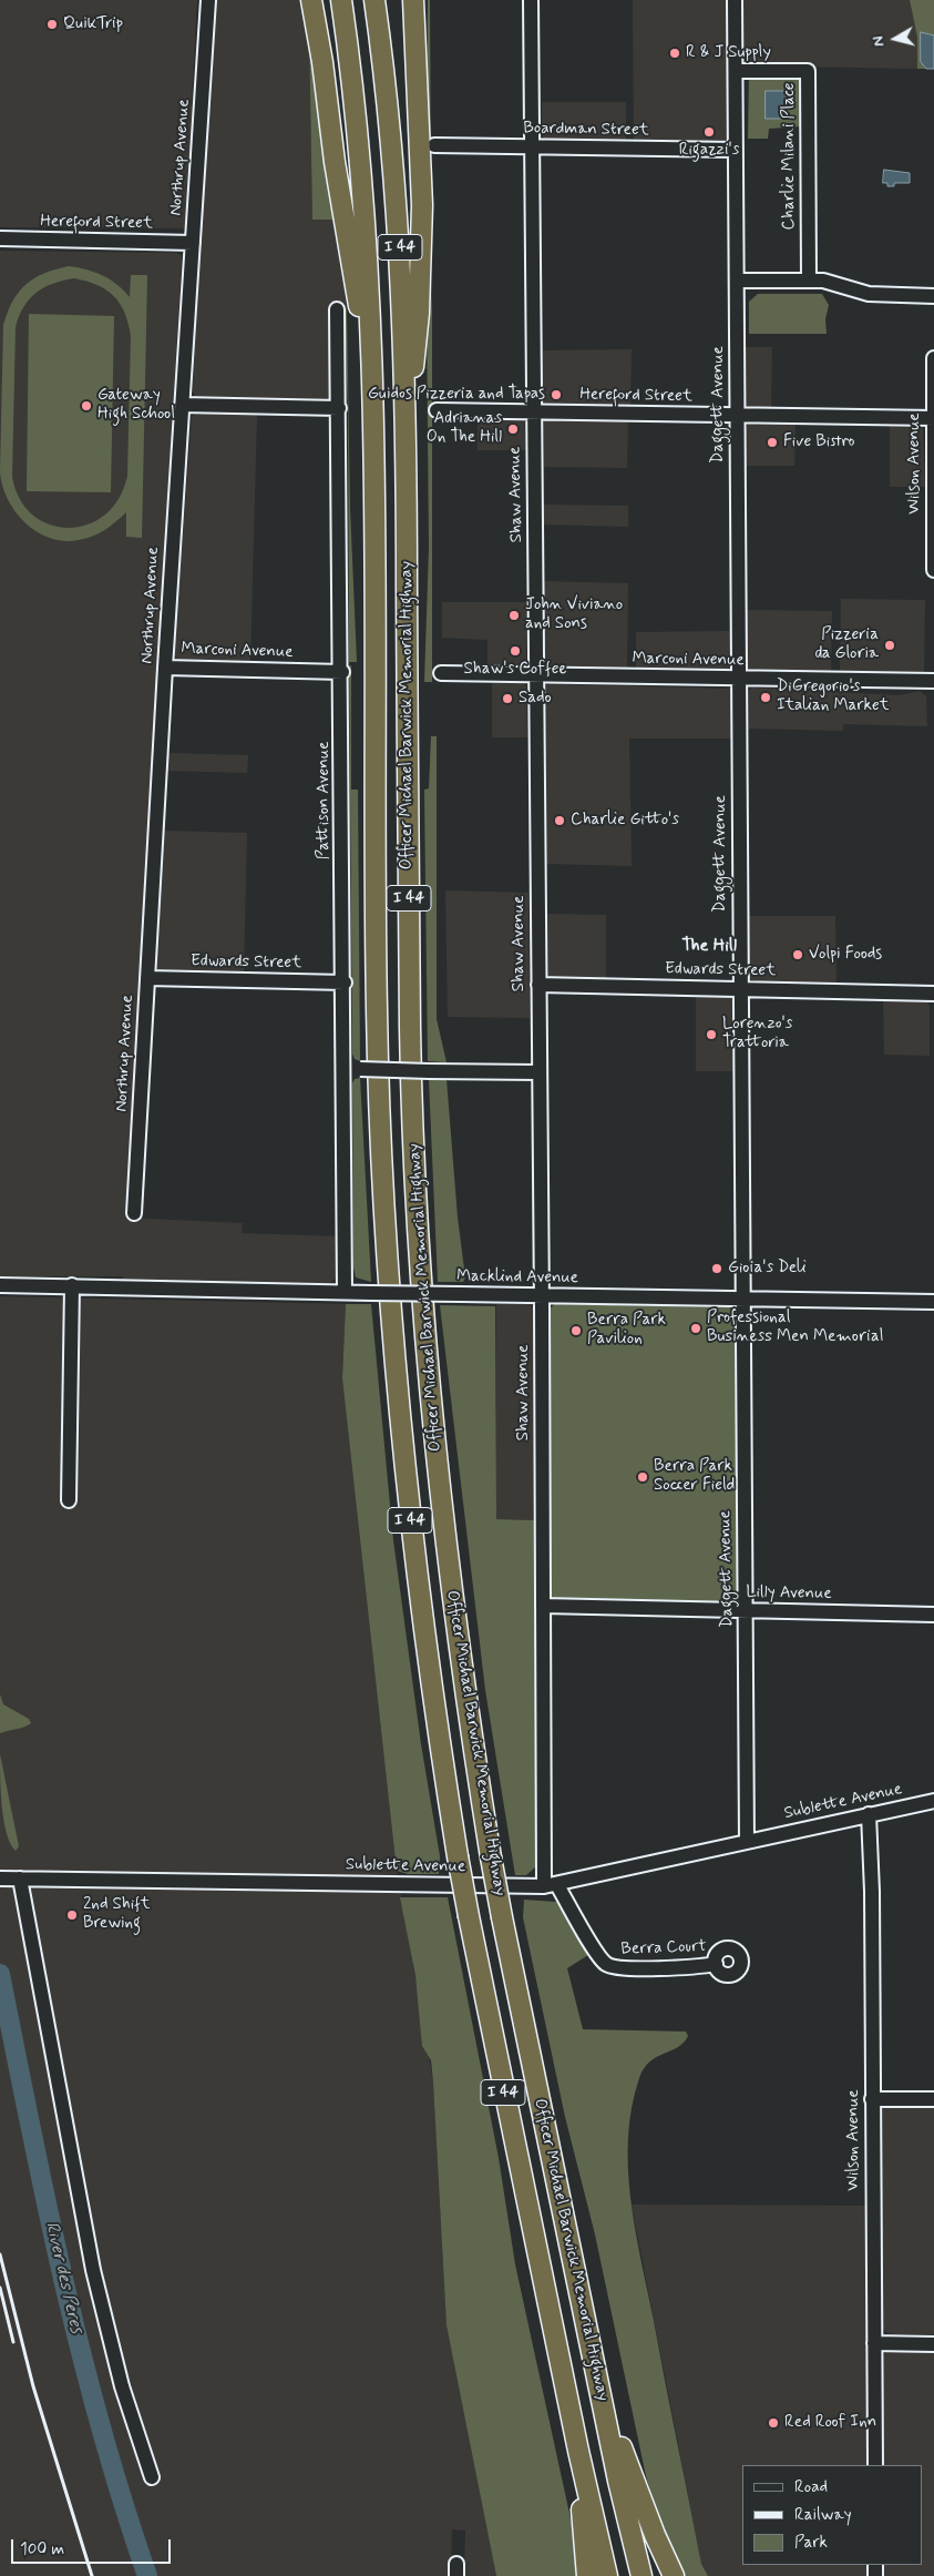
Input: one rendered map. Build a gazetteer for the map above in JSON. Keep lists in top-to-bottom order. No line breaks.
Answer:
{"streets":{"highway":["I 44","Officer Michael Barwick Memorial Highway"],"street":["Boardman Street","Charlie Milani Place","Northrup Avenue","Hereford Street","Daggett Avenue","Wilson Avenue","Shaw Avenue","Marconi Avenue","Pattison Avenue","Edwards Street","Macklind Avenue","Lilly Avenue","Sublette Avenue","Berra Court"]},"crossings":[["Boardman Street","Daggett Avenue"],["Boardman Street","Shaw Avenue"],["Charlie Milani Place","Daggett Avenue"],["Northrup Avenue","Hereford Street"],["Northrup Avenue","Marconi Avenue"],["Northrup Avenue","Edwards Street"],["Hereford Street","Daggett Avenue"],["Hereford Street","Wilson Avenue"],["Hereford Street","Shaw Avenue"],["Daggett Avenue","Marconi Avenue"],["Daggett Avenue","Edwards Street"],["Daggett Avenue","Macklind Avenue"],["Daggett Avenue","Lilly Avenue"],["Daggett Avenue","Sublette Avenue"],["Wilson Avenue","Sublette Avenue"],["Shaw Avenue","Marconi Avenue"],["Shaw Avenue","Edwards Street"],["Shaw Avenue","Macklind Avenue"],["Shaw Avenue","Lilly Avenue"],["Shaw Avenue","Sublette Avenue"],["Shaw Avenue","Berra Court"],["Marconi Avenue","Pattison Avenue"],["Pattison Avenue","Edwards Street"],["Pattison Avenue","Macklind Avenue"],["Sublette Avenue","Berra Court"]],"districts":["The Hill"],"water":["River des Peres"],"places":["QuikTrip","R & J Supply","Rigazzi's","Guidos Pizzeria and Tapas","Gateway High School","Adrianas On The Hill","Five Bistro","John Viviano and Sons","Pizzeria da Gloria","Shaw's Coffee","DiGregorio's Italian Market","Sado","Charlie Gitto's","Volpi Foods","Lorenzo's Trattoria","Gioia's Deli","Professional Business Men Memorial","Berra Park Pavilion","Berra Park Soccer Field","2nd Shift Brewing","Red Roof Inn"],"legend":["Road","Railway","Park"],"scale_bar":"100 m","north":"left"}
